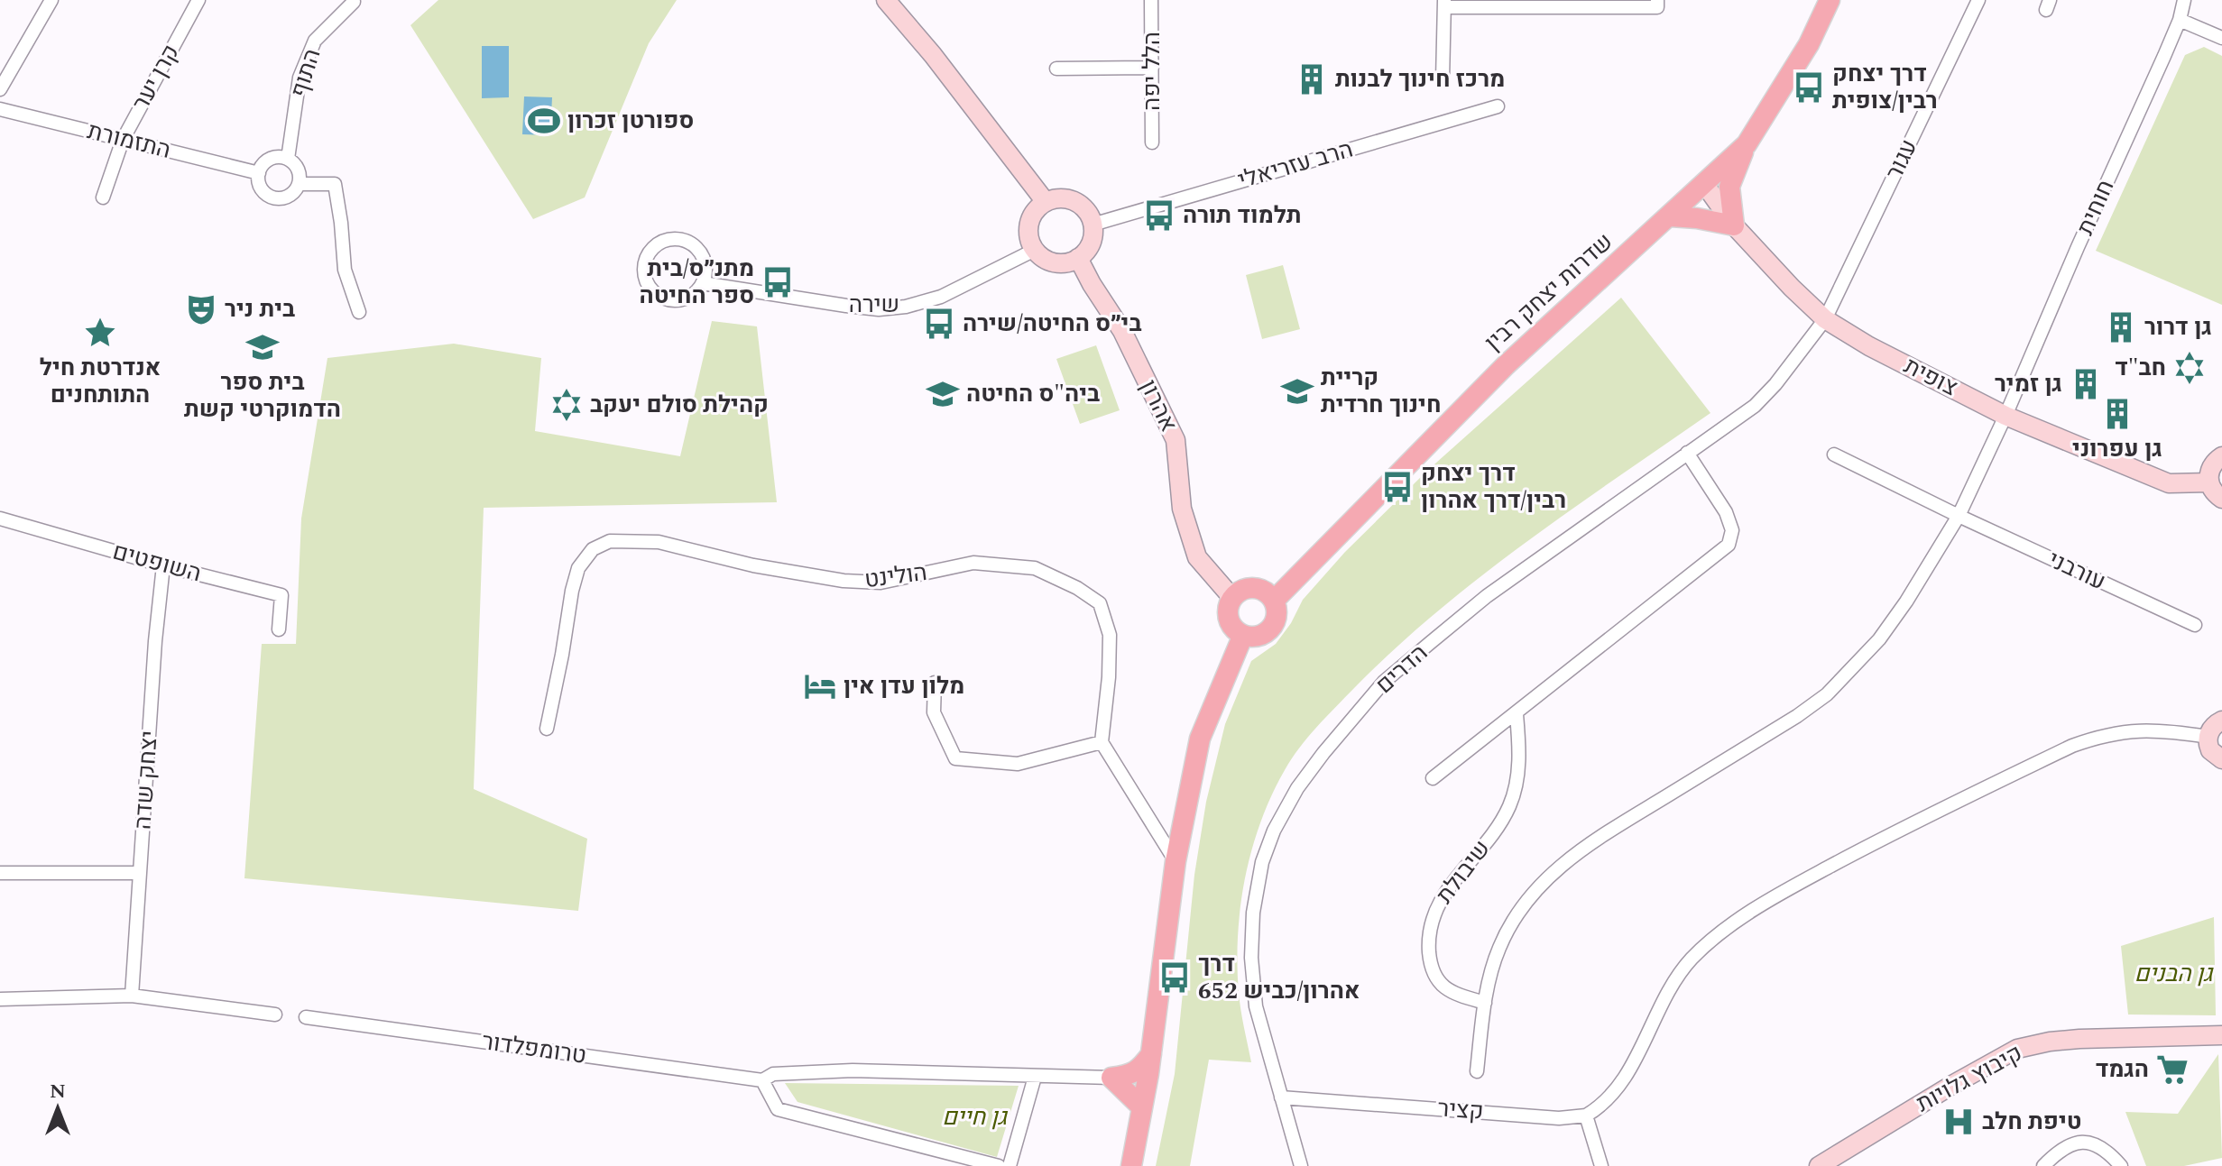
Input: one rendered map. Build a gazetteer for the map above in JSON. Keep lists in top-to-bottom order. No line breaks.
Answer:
{"streets":{"main road":["שדרות יצחק רבין"],"street":["הלל יפה","התוף","קרן יער","התזמורת","עגור","הרב עזריאלי","חוחית","שירה","צופית","אהרון","השופטים","עורבני","הולינט","הדרים","יצחק שדה","שיבולת","טרומפלדור","קיבוץ גלויות","קציר"]},"crossings":[["התוף","התזמורת"],["קרן יער","התזמורת"],["עגור","צופית"],["עגור","הדרים"],["הרב עזריאלי","שירה"],["הרב עזריאלי","אהרון"],["חוחית","צופית"],["שדרות יצחק רבין","צופית"],["שדרות יצחק רבין","אהרון"],["שירה","אהרון"],["צופית","הדרים"],["השופטים","יצחק שדה"],["הדרים","קציר"]],"parks":["גן הבנים","גן חיים"],"places":{"building":["מרכז חינוך לבנות","גן דרור","גן זמיר","גן עפרוני"],"bus stop":["דרך יצחק רבין/צופית","תלמוד תורה","מתנ״ס/בית ספר החיטה","בי״ס החיטה/שירה","דרך יצחק רבין/דרך אהרון","דרך אהרון/כביש 652"],"sports":["ספורטן זכרון"],"theatre":["בית ניר"],"place":["אנדרטת חיל התותחנים"],"school or university":["בית ספר הדמוקרטי קשת","קריית חינוך חרדית","ביה\"ס החיטה"],"synagogue":["חב\"ד","קהילת סולם יעקב"],"hotel":["מלון עדן אין"],"supermarket":["הגמד"],"hospital":["טיפת חלב"]},"north":"top"}
